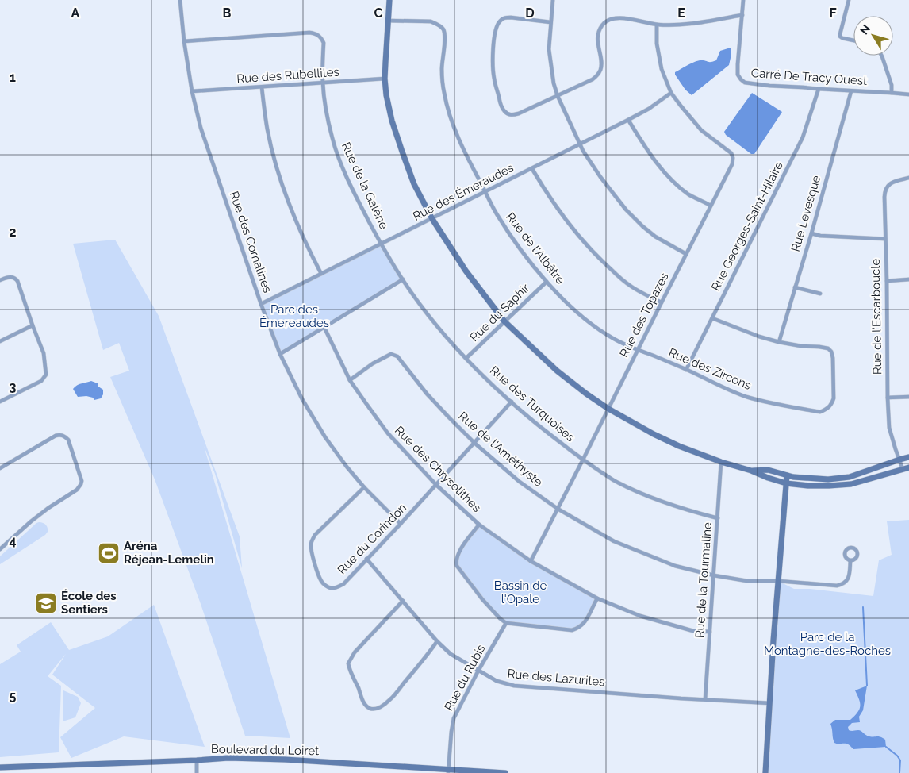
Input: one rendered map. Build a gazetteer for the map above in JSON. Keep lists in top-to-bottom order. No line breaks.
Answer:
{"streets":{"street":["Rue des Rubellites","Carré De Tracy Ouest","Rue de la Galène","Rue des Émeraudes","Rue Levesque","Rue Georges-Saint-Hilaire","Rue des Cornalines","Rue de l'Albâtre","Rue du Saphir","Rue des Topazes","Rue de l'Escarboucle","Rue des Zircons","Rue des Turquoises","Rue de l'Améthyste","Rue des Chrysolithes","Rue du Corindon","Rue de la Tourmaline","Rue du Rubis","Rue des Lazurites","Boulevard du Loiret"]},"crossings":[["Rue des Rubellites","Rue de la Galène"],["Rue des Rubellites","Rue des Cornalines"],["Carré De Tracy Ouest","Rue Levesque"],["Carré De Tracy Ouest","Rue Georges-Saint-Hilaire"],["Rue de la Galène","Rue des Émeraudes"],["Rue de la Galène","Rue des Cornalines"],["Rue de la Galène","Rue des Turquoises"],["Rue des Émeraudes","Rue des Cornalines"],["Rue des Émeraudes","Rue de l'Albâtre"],["Rue des Émeraudes","Rue des Topazes"],["Rue des Émeraudes","Rue des Turquoises"],["Rue Levesque","Rue des Zircons"],["Rue Georges-Saint-Hilaire","Rue des Zircons"],["Rue des Cornalines","Rue du Corindon"],["Rue de l'Albâtre","Rue du Saphir"],["Rue de l'Albâtre","Rue des Topazes"],["Rue de l'Albâtre","Rue des Zircons"],["Rue du Saphir","Rue des Turquoises"],["Rue des Topazes","Rue des Zircons"],["Rue des Topazes","Rue des Turquoises"],["Rue des Topazes","Rue de l'Améthyste"],["Rue des Topazes","Rue des Chrysolithes"],["Rue des Turquoises","Rue du Corindon"],["Rue des Turquoises","Rue de la Tourmaline"],["Rue de l'Améthyste","Rue des Chrysolithes"],["Rue de l'Améthyste","Rue du Corindon"],["Rue de l'Améthyste","Rue de la Tourmaline"],["Rue des Chrysolithes","Rue du Corindon"],["Rue des Chrysolithes","Rue de la Tourmaline"],["Rue du Corindon","Rue des Lazurites"],["Rue de la Tourmaline","Rue des Lazurites"],["Rue du Rubis","Rue des Lazurites"],["Rue du Rubis","Boulevard du Loiret"]],"parks":["Parc des Émereaudes","Bassin de l'Opale","Parc de la Montagne-des-Roches"],"places":{"sports":["Aréna Réjean‑Lemelin"],"school or university":["École des Sentiers"]},"north":"top left","grid":{"columns":["A","B","C","D","E","F"],"rows":["1","2","3","4","5"]}}
